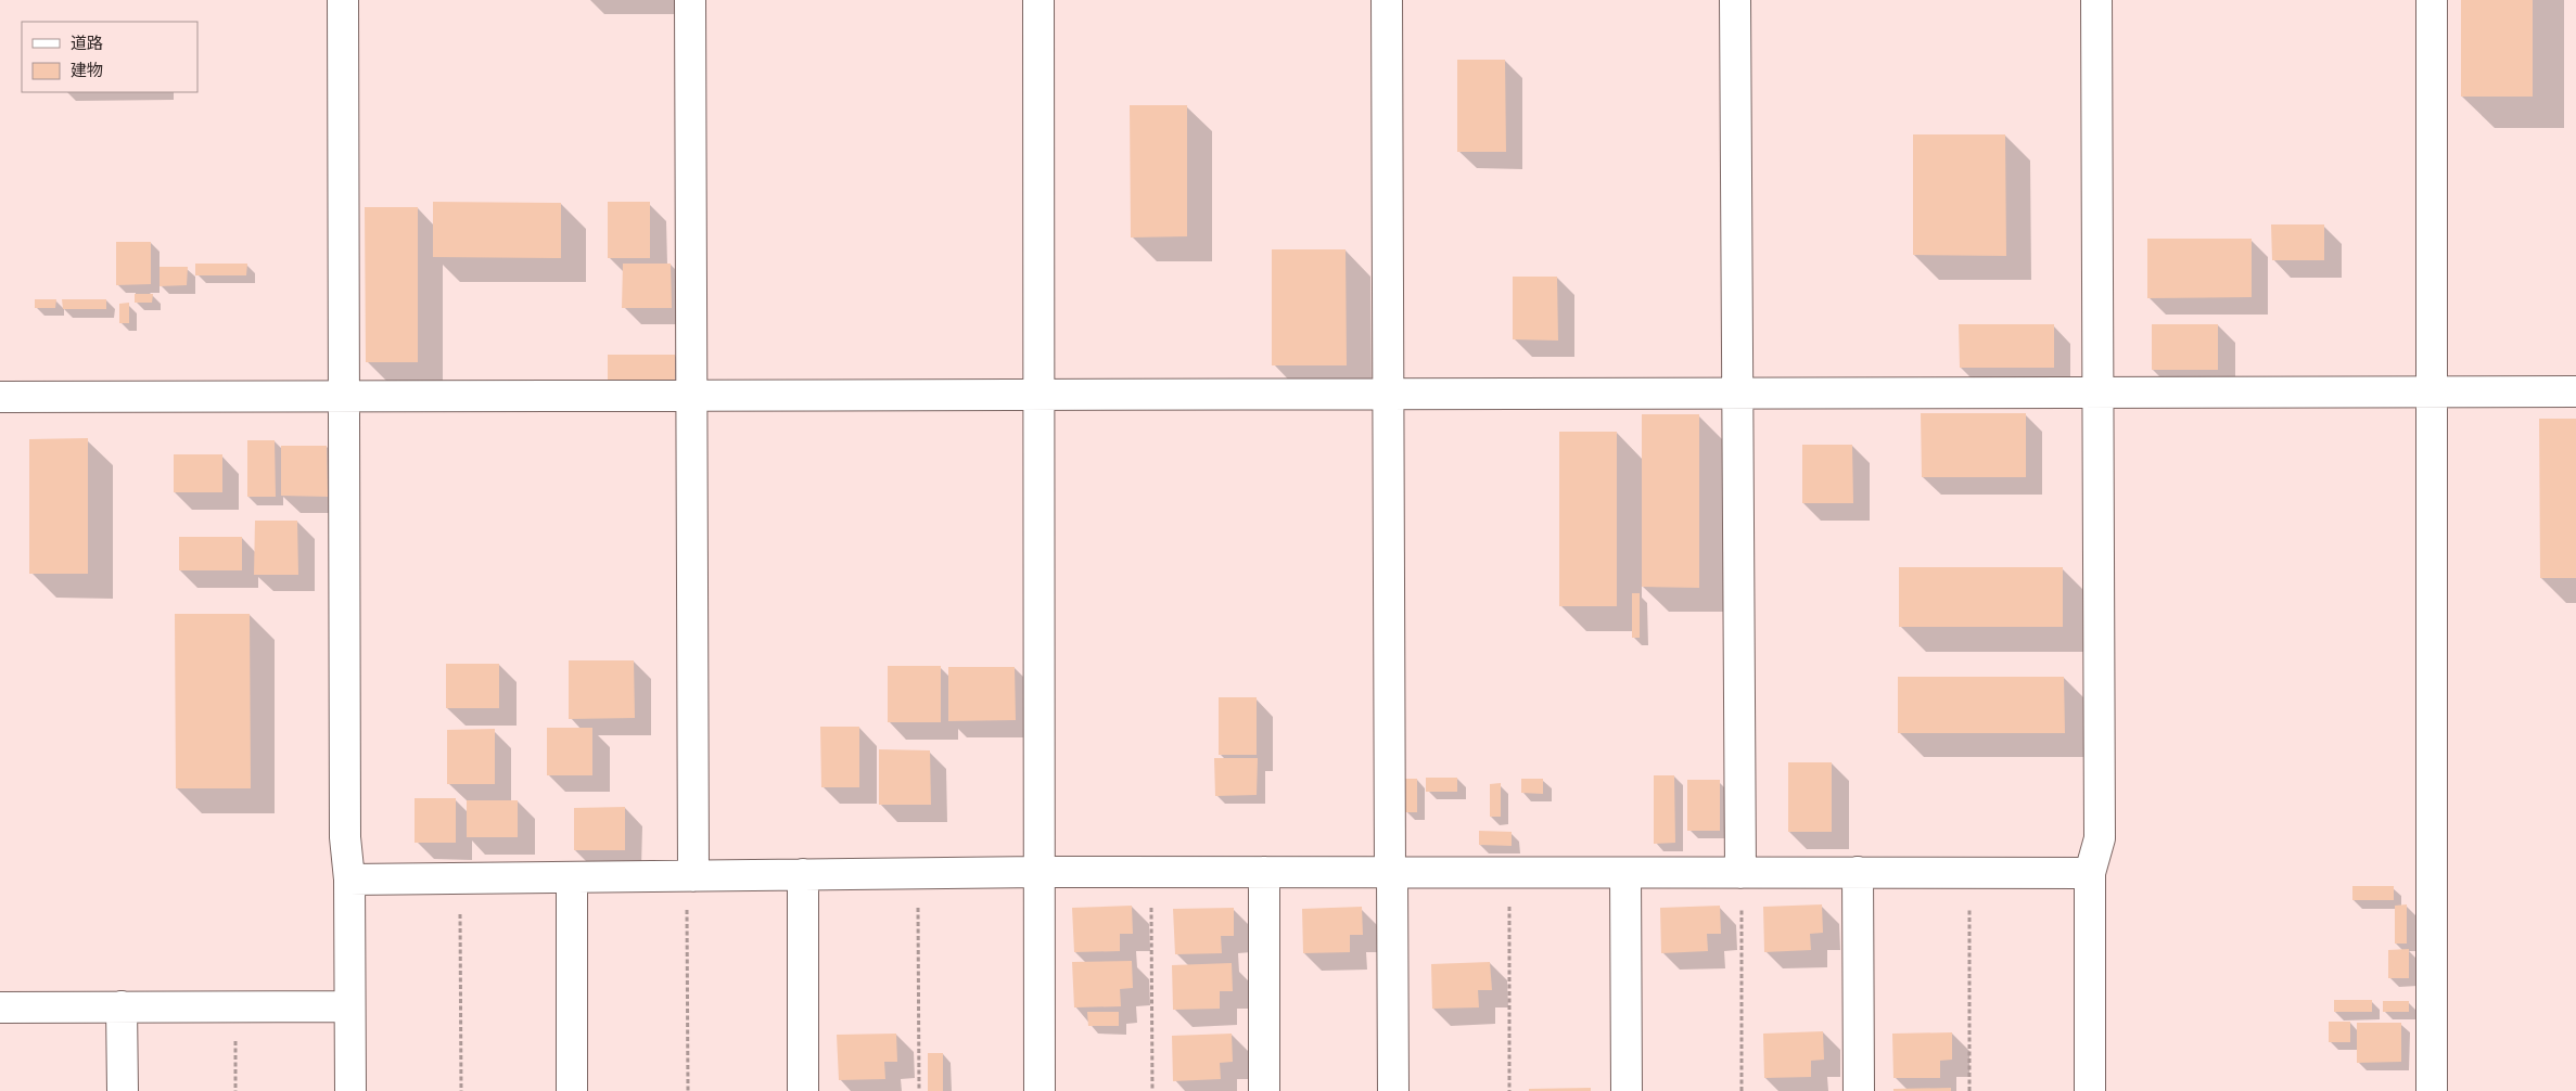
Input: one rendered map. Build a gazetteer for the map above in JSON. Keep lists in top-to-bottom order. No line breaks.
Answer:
{"legend":["道路","建物"]}
